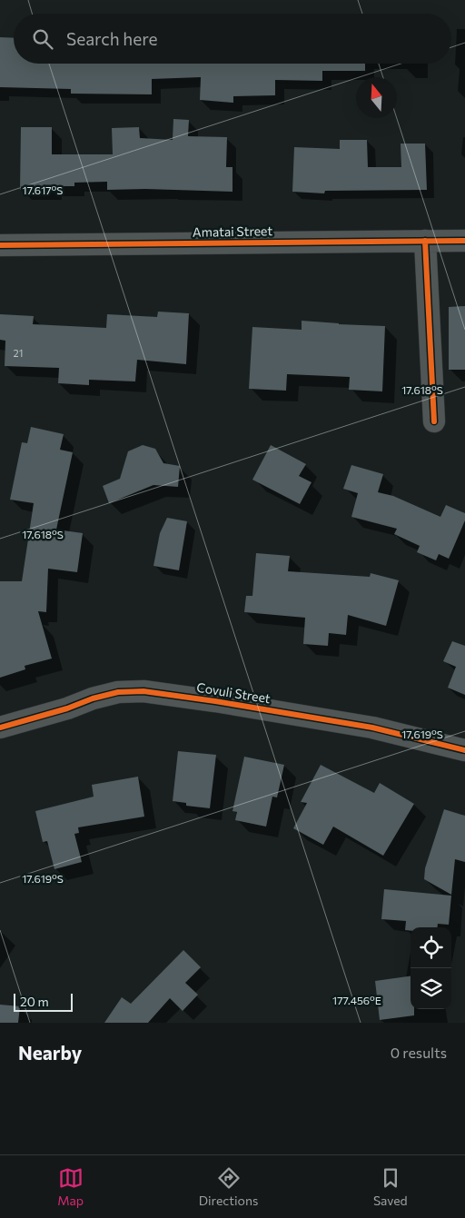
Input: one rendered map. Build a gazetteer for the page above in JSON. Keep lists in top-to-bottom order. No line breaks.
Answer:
{"streets":{"street":["Amatai Street","Covuli Street"]},"house_numbers":["21"],"scale_bar":"20 m","north":"top","page":{"search":"Search here","scale":"20 m","heading":["Nearby","0 results"],"nav":["Map","Directions","Saved"]},"coordinates":["17.617°S","17.618°S","17.619°S","177.456°E"]}
